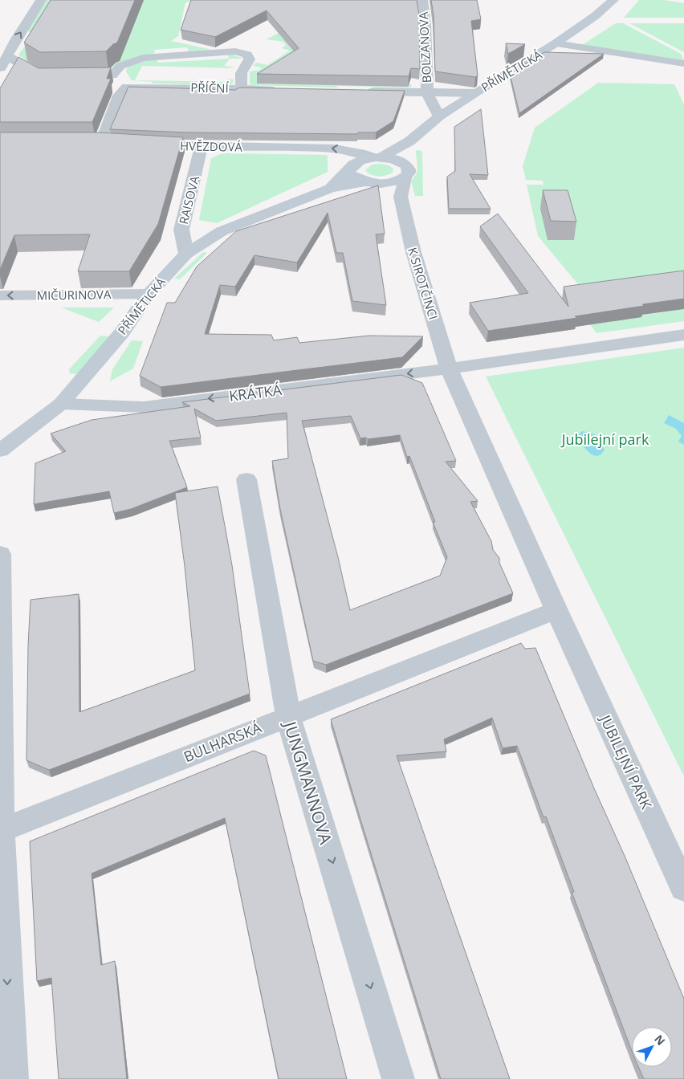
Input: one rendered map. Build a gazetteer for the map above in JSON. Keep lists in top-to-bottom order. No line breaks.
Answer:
{"streets":{"main road":["PŘÍMĚTICKÁ"],"street":["BOLZANOVA","PŘÍČNÍ","HVĚZDOVÁ","RAISOVA","K SIROTČINCI","MIČURINOVA","KRÁTKÁ","BULHARSKÁ","JUBILEJNÍ PARK","JUNGMANNOVA"]},"crossings":[["BOLZANOVA","PŘÍMĚTICKÁ"],["PŘÍMĚTICKÁ","HVĚZDOVÁ"],["PŘÍMĚTICKÁ","RAISOVA"],["PŘÍMĚTICKÁ","K SIROTČINCI"],["PŘÍMĚTICKÁ","MIČURINOVA"],["PŘÍMĚTICKÁ","KRÁTKÁ"],["HVĚZDOVÁ","RAISOVA"],["K SIROTČINCI","KRÁTKÁ"],["K SIROTČINCI","JUBILEJNÍ PARK"],["KRÁTKÁ","JUBILEJNÍ PARK"],["BULHARSKÁ","JUBILEJNÍ PARK"],["BULHARSKÁ","JUNGMANNOVA"]],"one_way":["HVĚZDOVÁ","MIČURINOVA","KRÁTKÁ","JUNGMANNOVA"],"parks":["Jubilejní park"],"north":"top right"}
